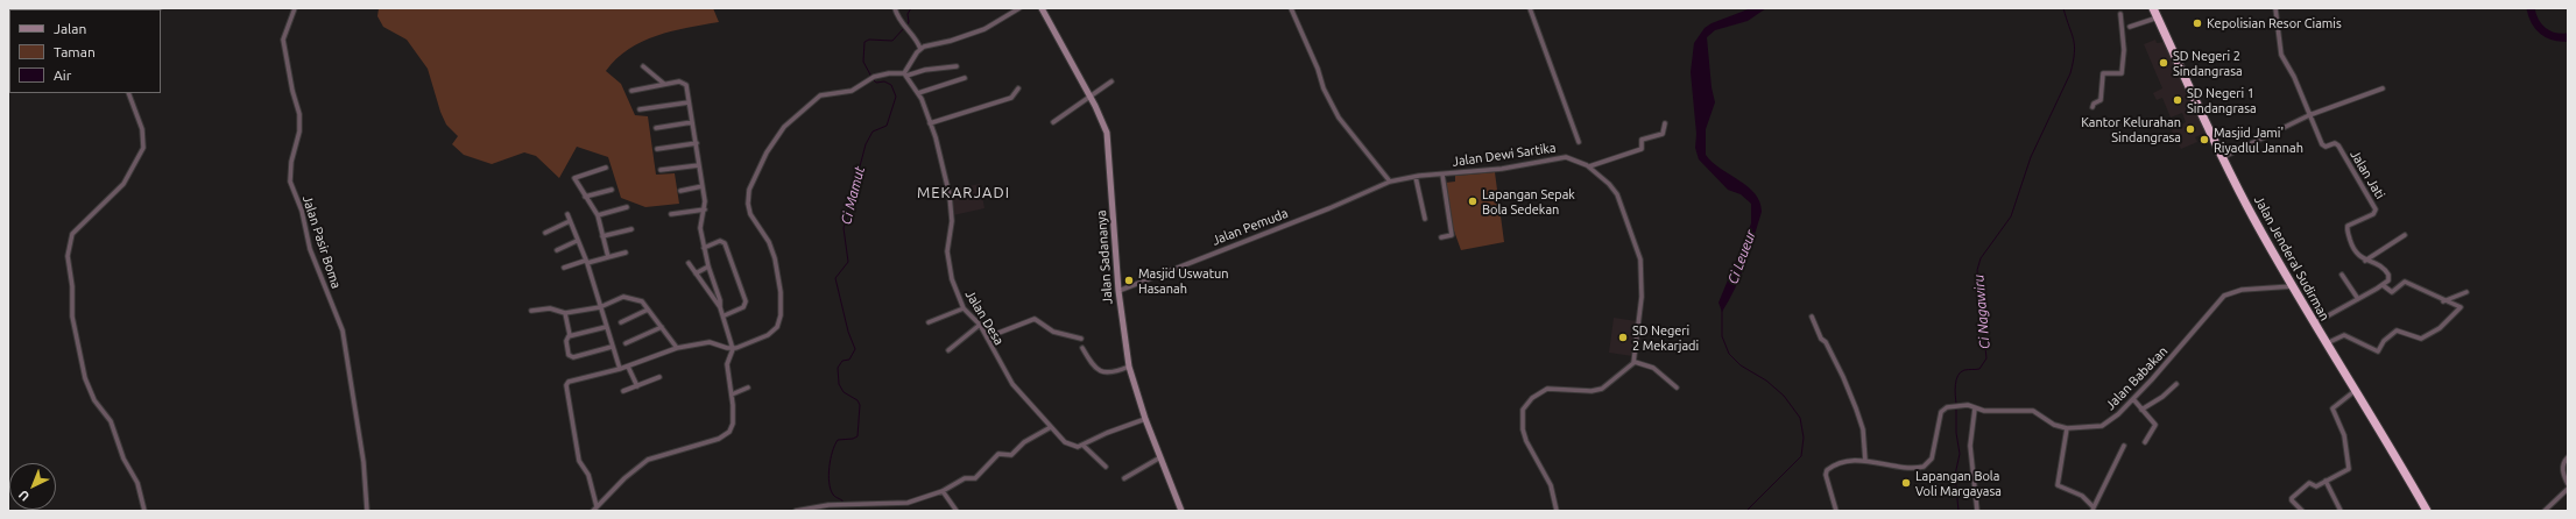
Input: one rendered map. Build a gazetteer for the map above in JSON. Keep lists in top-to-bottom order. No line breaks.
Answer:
{"streets":{"highway":["Jalan Jenderal Sudirman"],"street":["Jalan Dewi Sartika","Jalan Jati","Jalan Pemuda","Jalan Pasir Boma","Jalan Sadananya","Jalan Desa","Jalan Babakan"]},"crossings":[["Jalan Dewi Sartika","Jalan Pemuda"],["Jalan Pemuda","Jalan Sadananya"],["Jalan Jenderal Sudirman","Jalan Babakan"]],"districts":["MEKARJADI"],"water":["Ci Mamut","Ci Leueur","Ci Nagawiru"],"places":["Kepolisian Resor Ciamis","SD Negeri 2 Sindangrasa","SD Negeri 1 Sindangrasa","Kantor Kelurahan Sindangrasa","Masjid Jami' Riyadlul Jannah","Lapangan Sepak Bola Sedekan","Masjid Uswatun Hasanah","SD Negeri 2 Mekarjadi","Lapangan Bola Voli Margayasa"],"legend":["Jalan","Taman","Air"],"north":"bottom left"}
